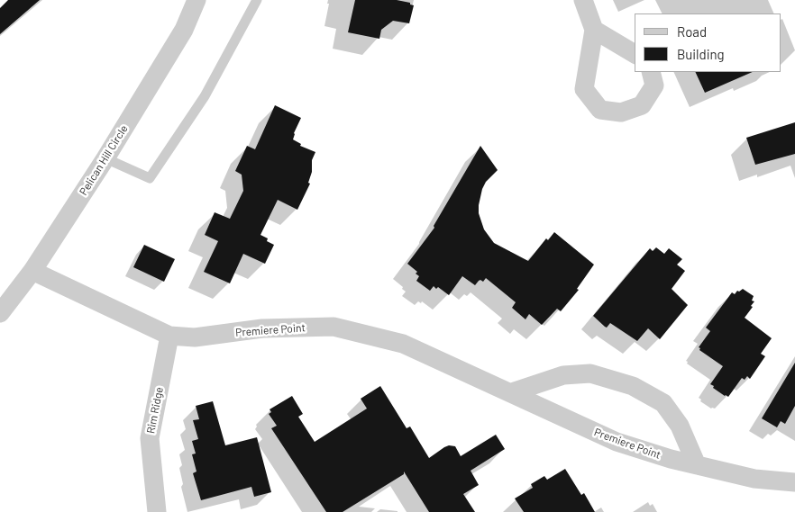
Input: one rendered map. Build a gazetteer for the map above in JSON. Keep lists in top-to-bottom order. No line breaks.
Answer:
{"streets":{"street":["Pelican Hill Circle","Premiere Point","Rim Ridge"]},"crossings":[["Pelican Hill Circle","Premiere Point"],["Premiere Point","Rim Ridge"]],"legend":["Road","Building"]}
